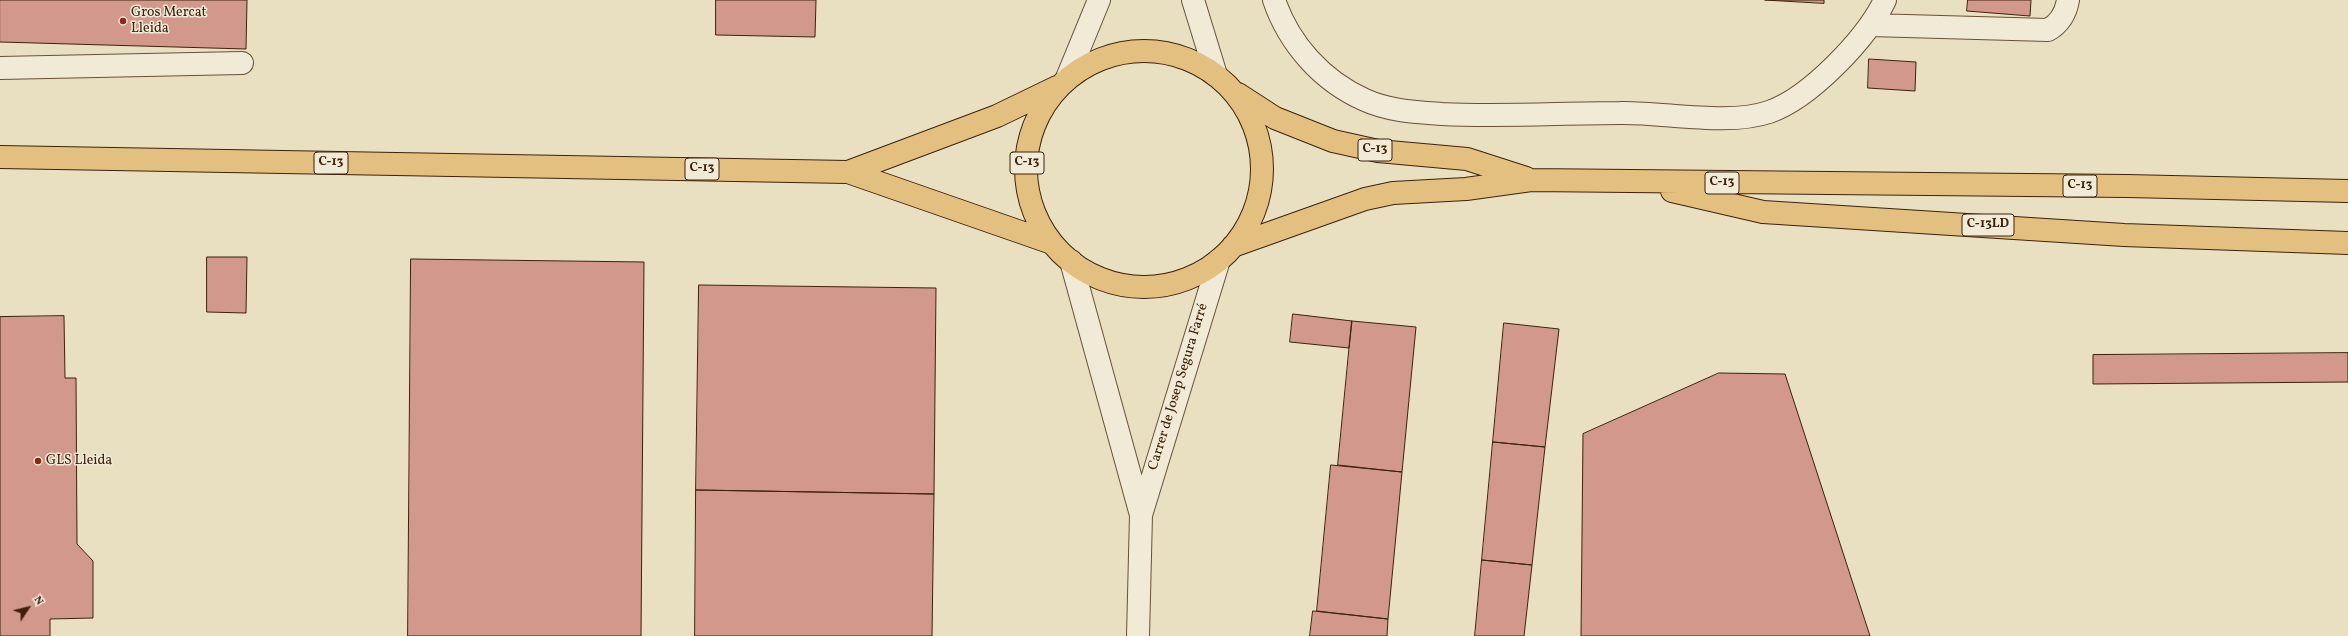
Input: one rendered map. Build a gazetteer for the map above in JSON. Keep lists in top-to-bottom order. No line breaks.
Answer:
{"streets":{"main road":["C-13","C-13LD"],"street":["Carrer de Josep Segura Farré"]},"crossings":[["C-13","C-13LD"],["C-13","Carrer de Josep Segura Farré"]],"places":["Gros Mercat Lleida","GLS Lleida"],"north":"top right"}
